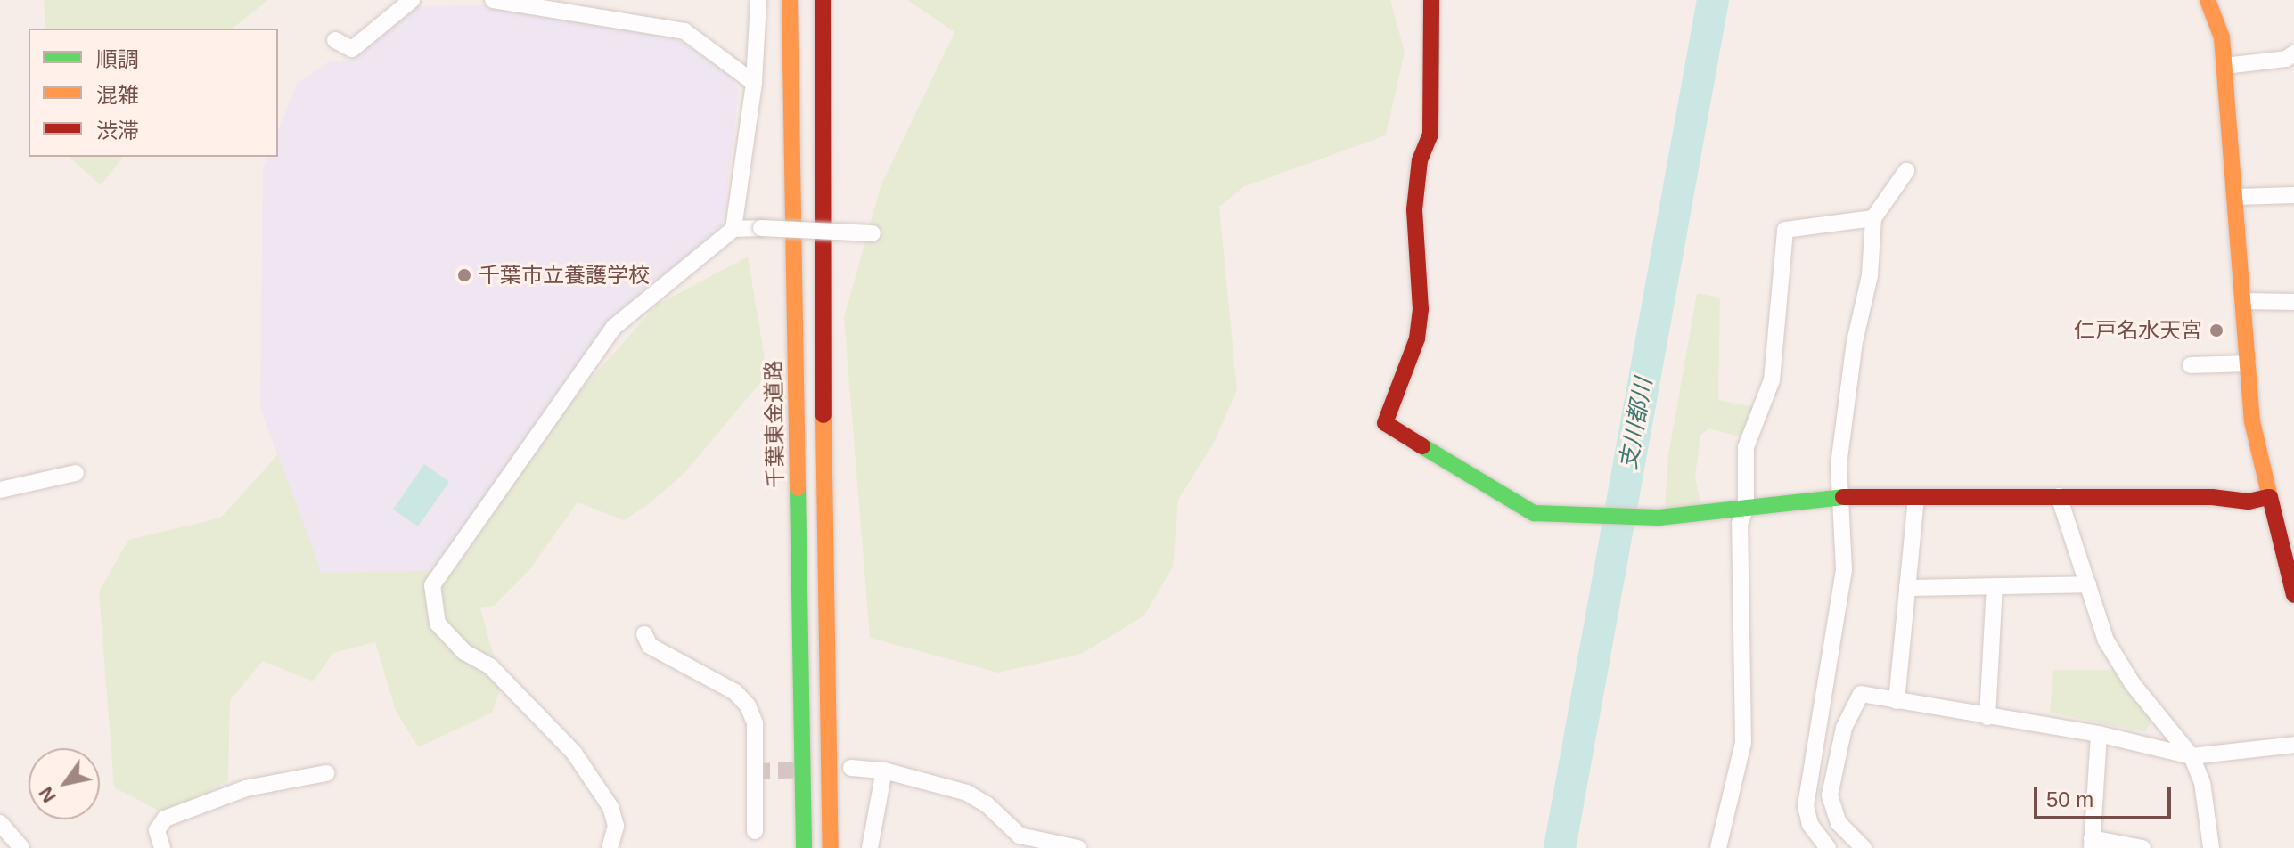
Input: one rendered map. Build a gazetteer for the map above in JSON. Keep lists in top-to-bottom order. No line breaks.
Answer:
{"streets":{"main road":["千葉東金道路"]},"water":["支川都川"],"places":["千葉市立養護学校","仁戸名水天宮"],"legend":["順調","混雑","渋滞"],"scale_bar":"50 m","north":"bottom left"}
